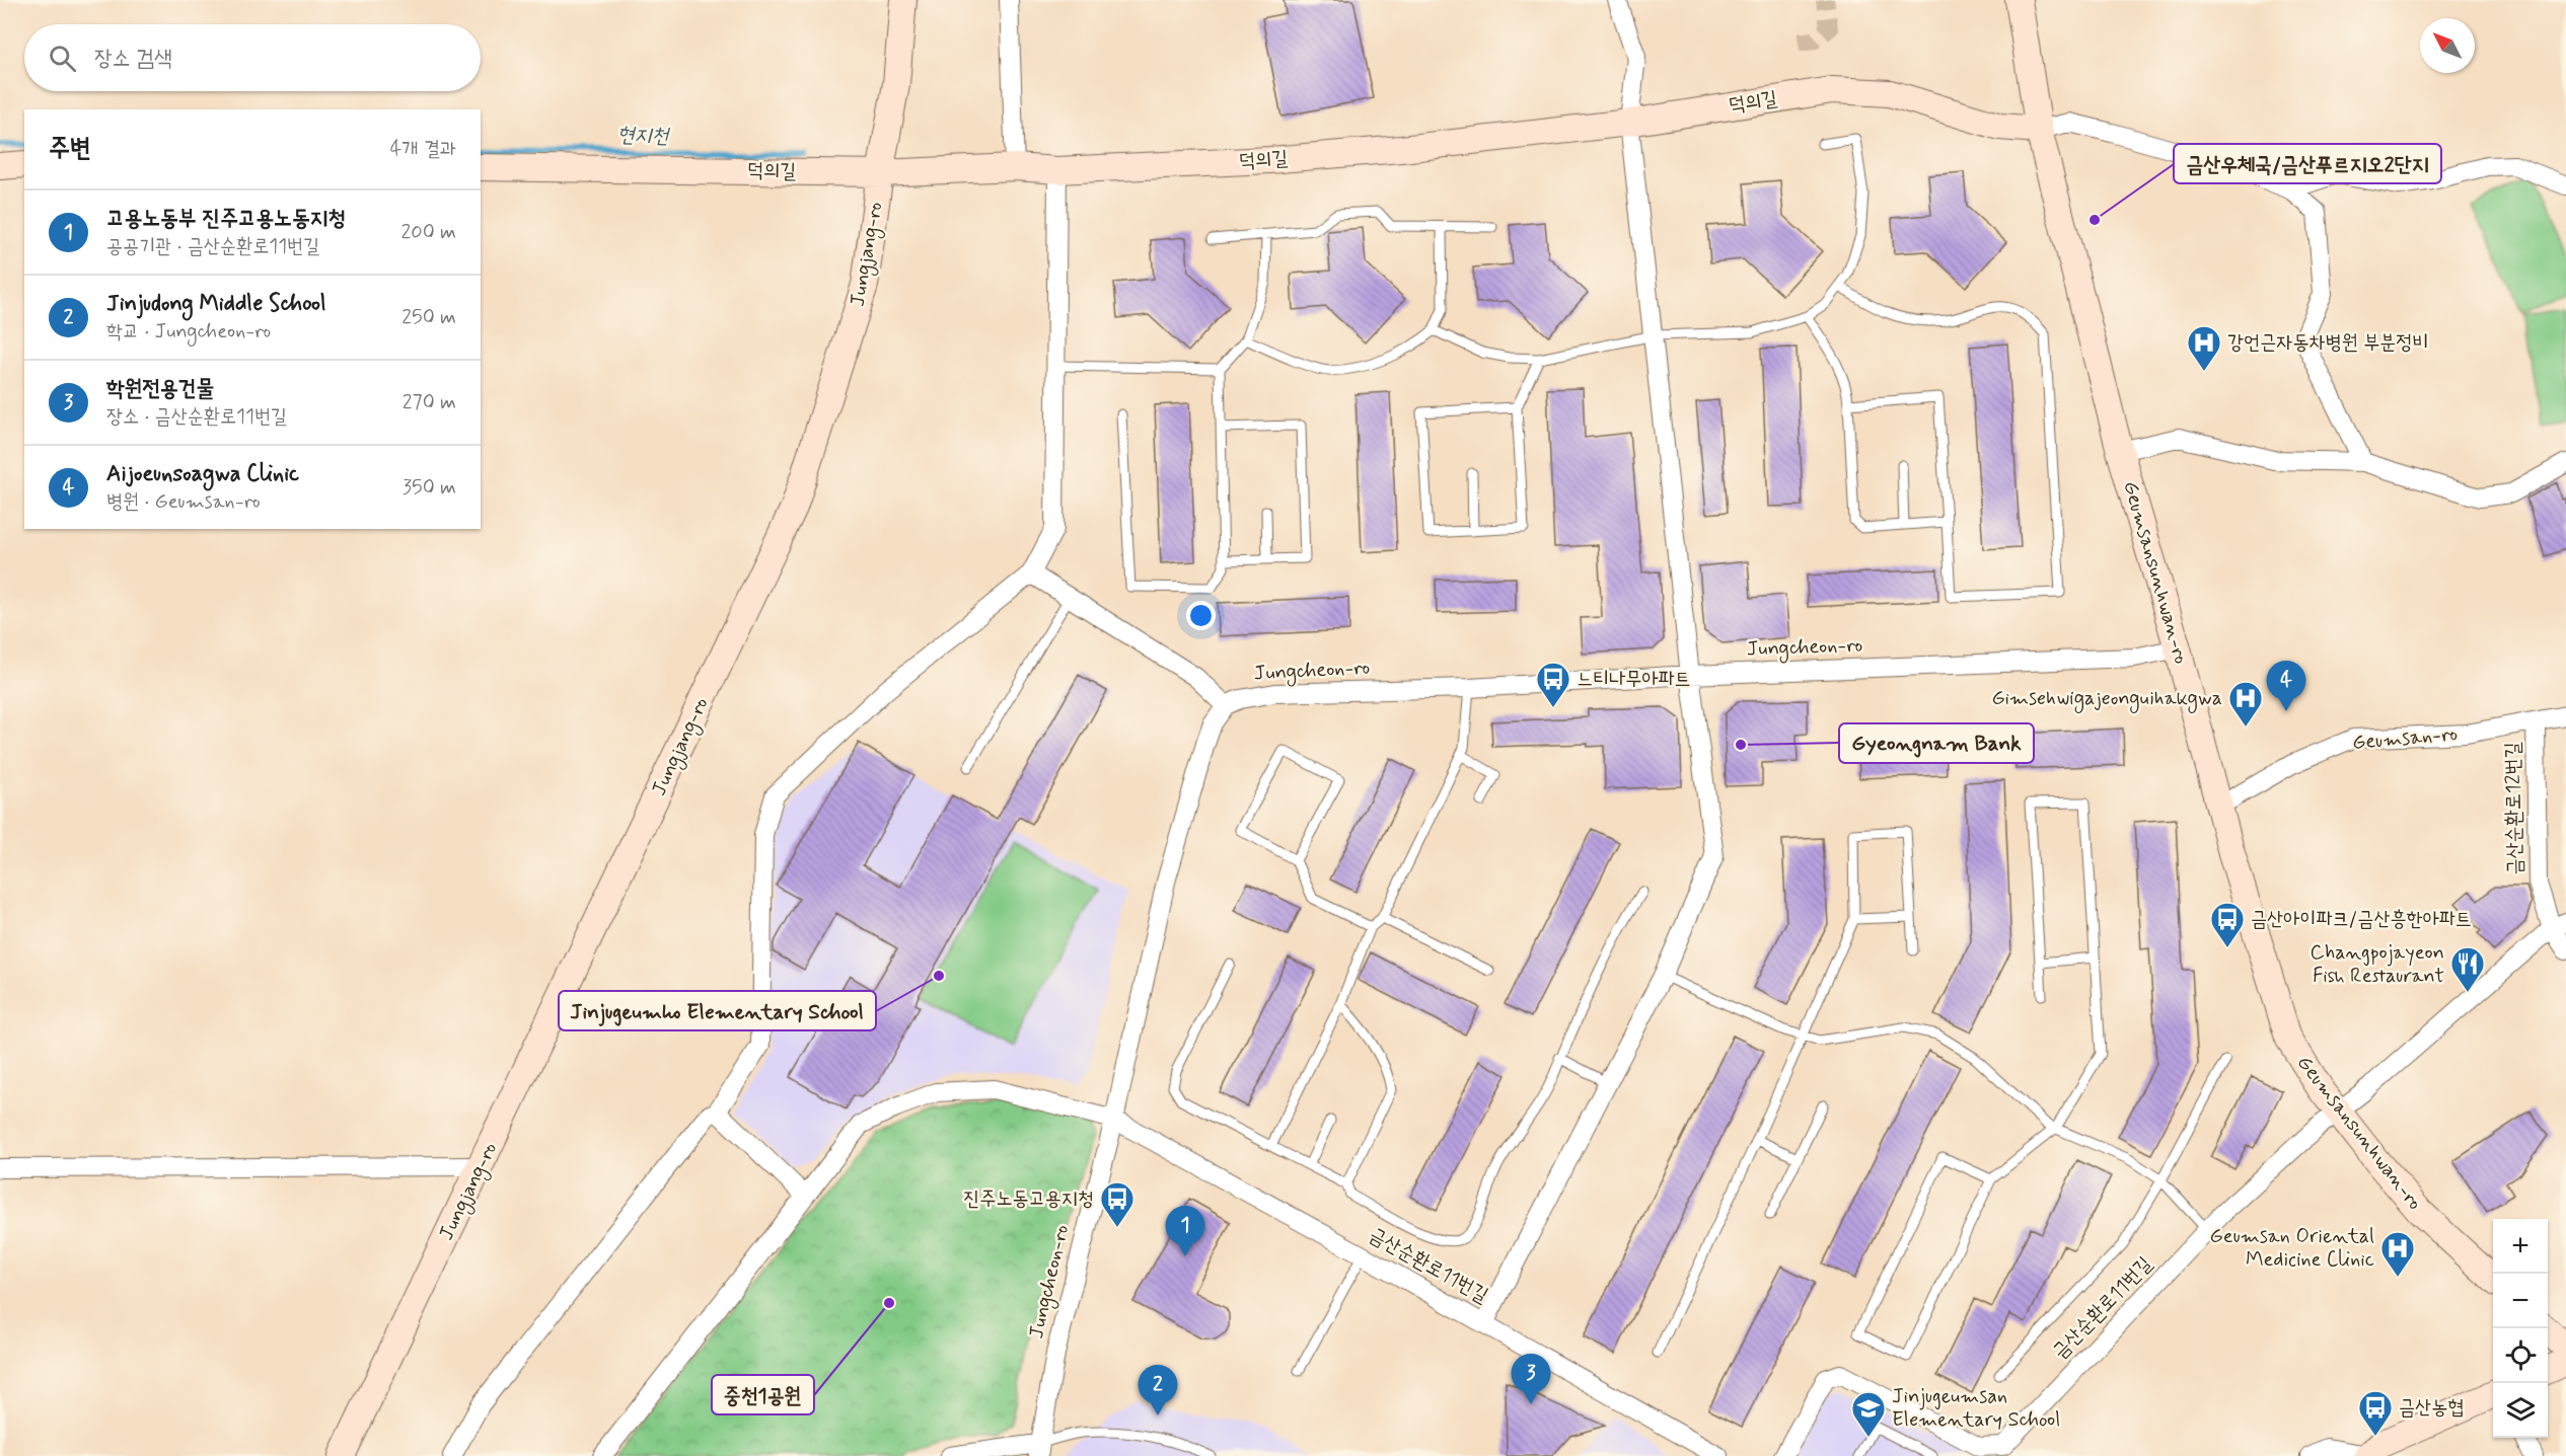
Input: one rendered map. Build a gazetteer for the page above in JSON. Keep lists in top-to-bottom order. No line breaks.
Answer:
{"streets":{"street":["덕의길","Jungjang-ro","Geumsansunhwan-ro","Jungcheon-ro","Geumsan-ro","금산순환로12번길","금산순환로11번길"]},"crossings":[["덕의길","Jungjang-ro"],["덕의길","Geumsansunhwan-ro"],["Geumsansunhwan-ro","Jungcheon-ro"],["Geumsansunhwan-ro","Geumsan-ro"],["Geumsansunhwan-ro","금산순환로11번길"],["Jungcheon-ro","금산순환로11번길"],["Geumsan-ro","금산순환로12번길"]],"water":["현지천"],"places":{"other":["금산우체국/금산푸르지오2단지","Gyeongnam Bank","Jinjugeumho Elementary School","중천1공원"],"hospital":["강언근자동차병원 부분정비","Gimsehwigajeonguihakgwa","Geumsan Oriental Medicine Clinic"],"bus stop":["느티나무아파트","금산아이파크/금산흥한아파트","진주노동고용지청","금산농협"],"restaurant":["Changpojayeon Fish Restaurant"],"school or university":["Jinjugeumsan Elementary School"]},"north":"top left","page":{"search":"장소 검색","heading":["주변","4개 결과"],"list":[{"mark":"1","name":"고용노동부 진주고용노동지청","note":"공공기관 · 금산순환로11번길","value":"200 m"},{"mark":"2","name":"Jinjudong Middle School","note":"학교 · Jungcheon-ro","value":"250 m"},{"mark":"3","name":"학원전용건물","note":"장소 · 금산순환로11번길","value":"270 m"},{"mark":"4","name":"Aijoeunsoagwa Clinic","note":"병원 · Geumsan-ro","value":"350 m"}],"pins":["4","1","3","2"],"map_buttons":["+","−"]}}
